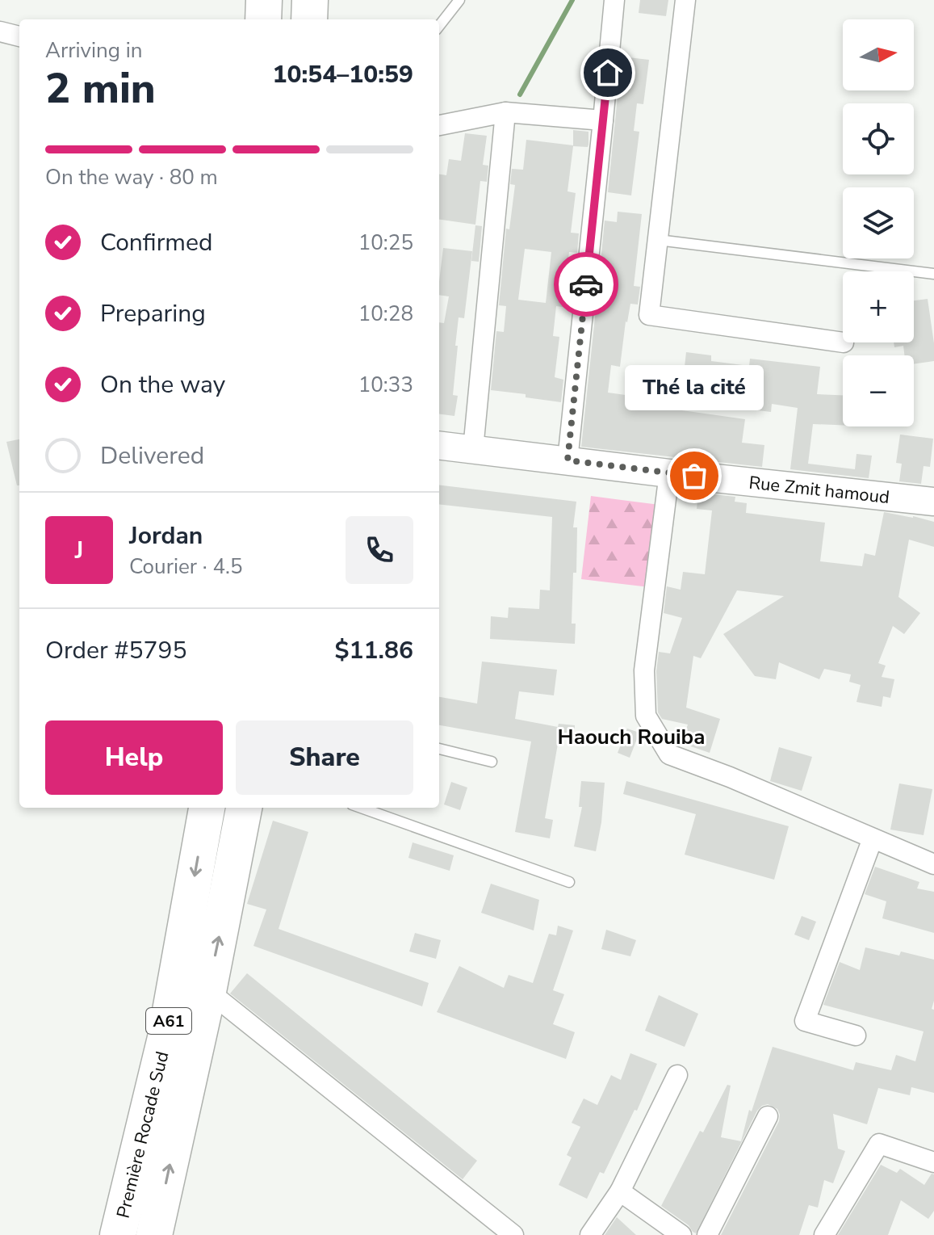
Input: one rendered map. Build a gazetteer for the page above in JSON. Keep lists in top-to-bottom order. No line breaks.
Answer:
{"streets":{"highway":["A61","Première Rocade Sud"],"street":["Rue Zmit hamoud"]},"districts":["Haouch Rouiba"],"places":["Thé la cité"],"north":"right","page":{"map_buttons":["+","−"],"heading":["2 min","Arriving in","10:54–10:59"],"panel":["Jordan","Courier · 4.5","Order #5795","$11.86"],"bar":"On the way · 80 m","list":[["Confirmed","10:25"],["Preparing","10:28"],["On the way","10:33"],"Delivered"],"bubble":"Thé la cité","round":"J","buttons":["Help","Share"]}}
